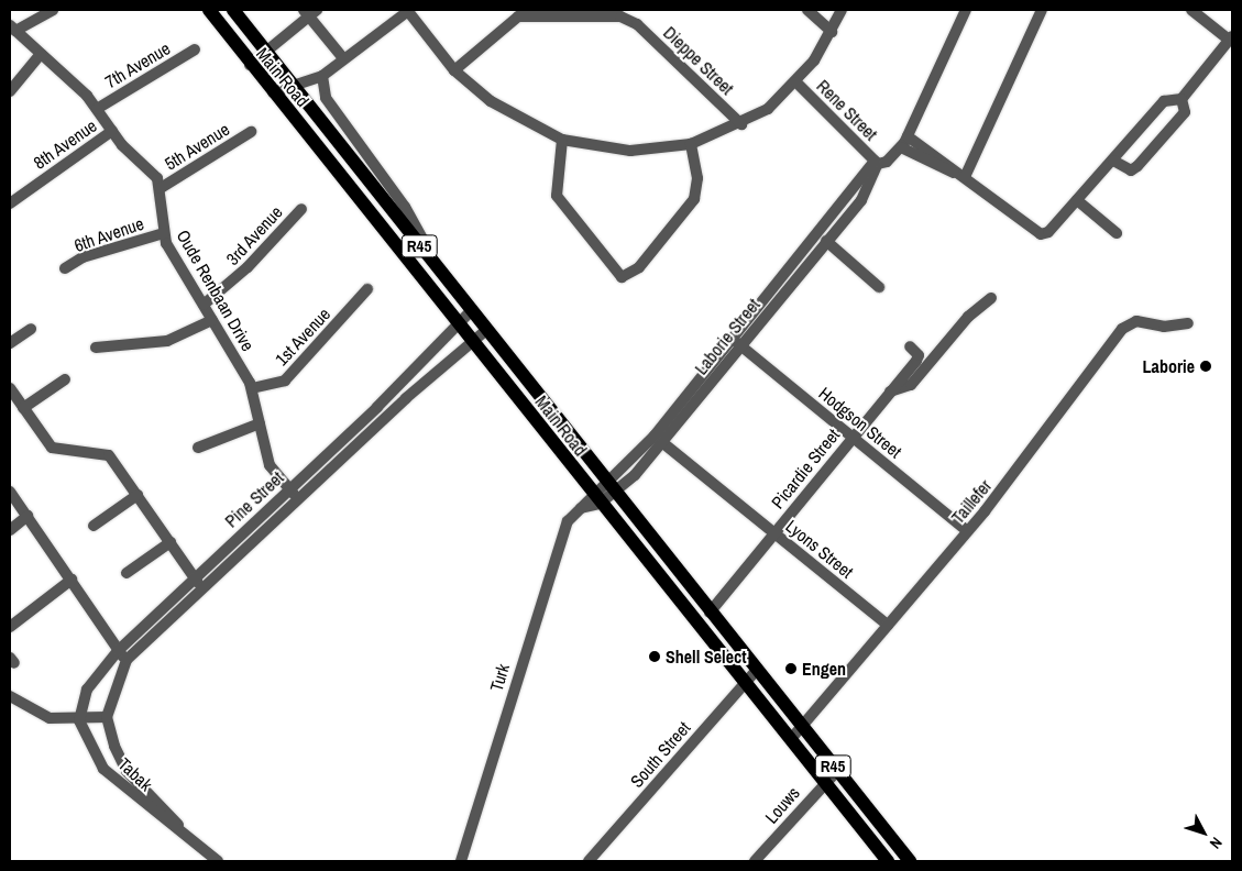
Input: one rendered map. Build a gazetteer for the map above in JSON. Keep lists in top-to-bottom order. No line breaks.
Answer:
{"streets":{"main road":["Main Road","R45"],"street":["Dieppe Street","7th Avenue","Rene Street","8th Avenue","5th Avenue","6th Avenue","3rd Avenue","Oude Renbaan Drive","1st Avenue","Laborie Street","Hodgson Street","Picardie Street","Pine Street","Taillefer","Lyons Street","Turk","South Street","Tabak","Louws"]},"crossings":[["7th Avenue","Oude Renbaan Drive"],["Main Road","Laborie Street"],["Main Road","Picardie Street"],["Main Road","Pine Street"],["Main Road","Taillefer"],["Main Road","Turk"],["Main Road","South Street"],["Main Road","Louws"],["Rene Street","Laborie Street"],["8th Avenue","Oude Renbaan Drive"],["5th Avenue","Oude Renbaan Drive"],["6th Avenue","Oude Renbaan Drive"],["3rd Avenue","Oude Renbaan Drive"],["Oude Renbaan Drive","1st Avenue"],["Oude Renbaan Drive","Pine Street"],["Laborie Street","Hodgson Street"],["Laborie Street","Lyons Street"],["Hodgson Street","Picardie Street"],["Hodgson Street","Taillefer"],["Picardie Street","Lyons Street"],["Pine Street","Tabak"],["Taillefer","Lyons Street"]],"places":["Laborie","Shell Select","Engen"],"north":"bottom right"}
